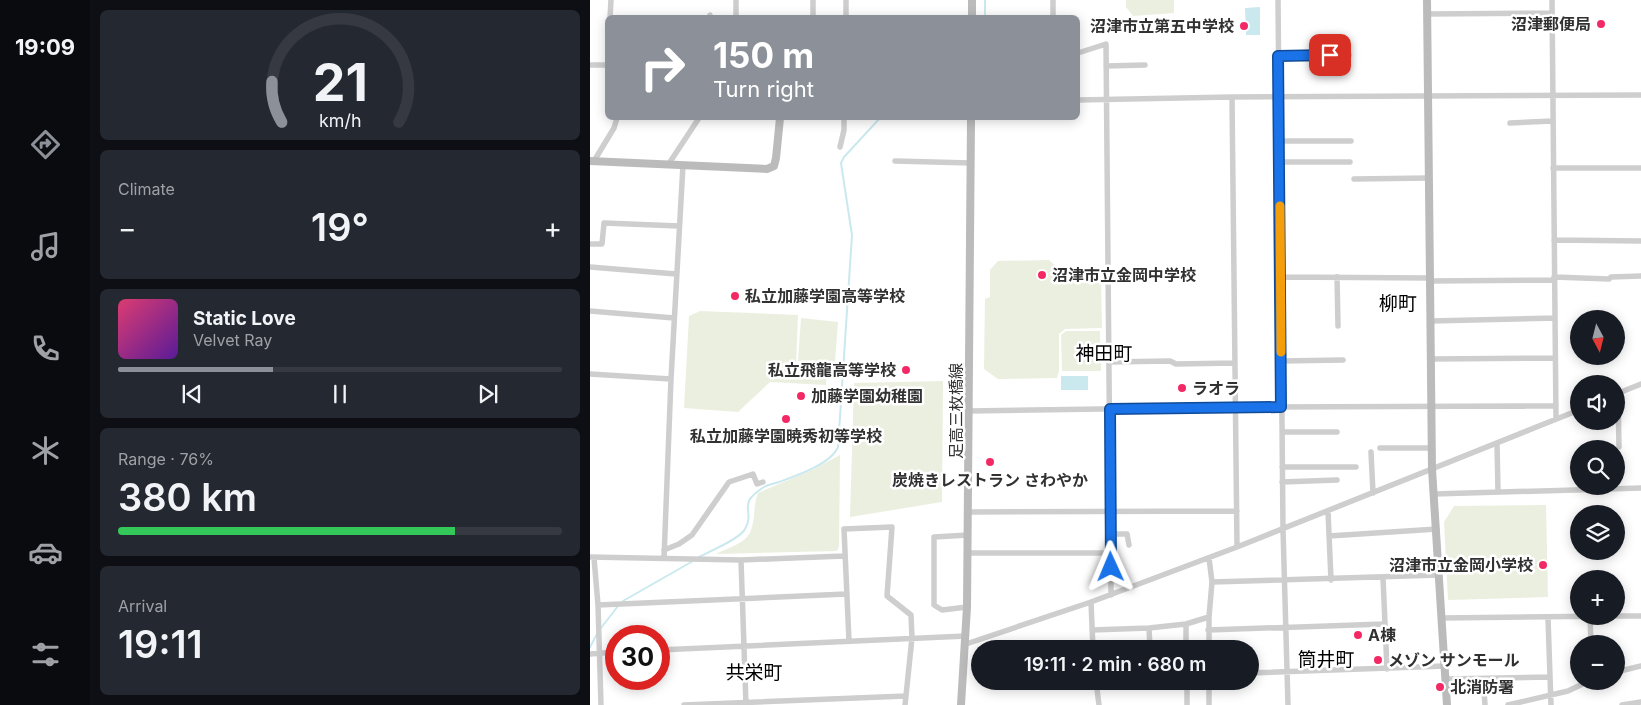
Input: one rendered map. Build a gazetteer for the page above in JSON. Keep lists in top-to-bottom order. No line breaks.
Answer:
{"streets":{"street":["足高三枚橋線"]},"districts":["柳町","神田町","筒井町","共栄町"],"places":["沼津郵便局","沼津市立第五中学校","沼津市立金岡中学校","私立加藤学園高等学校","私立飛龍高等学校","ラオラ","加藤学園幼稚園","私立加藤学園暁秀初等学校","炭焼きレストラン さわやか","沼津市立金岡小学校","A棟","メゾン サンモール","北消防署"],"north":"bottom","page":{"tabs":"19:09","turn":["150 m","Turn right"],"tile":["Climate",["Range · 76%","380 km"],["Arrival","19:11"]],"heat":["−","19°","+"],"song":["Static Love","Velvet Ray"],"map_buttons":["+","−"],"limit":"30","trip":"19:11 · 2 min · 680 m","gauge":["21","km/h"]}}
